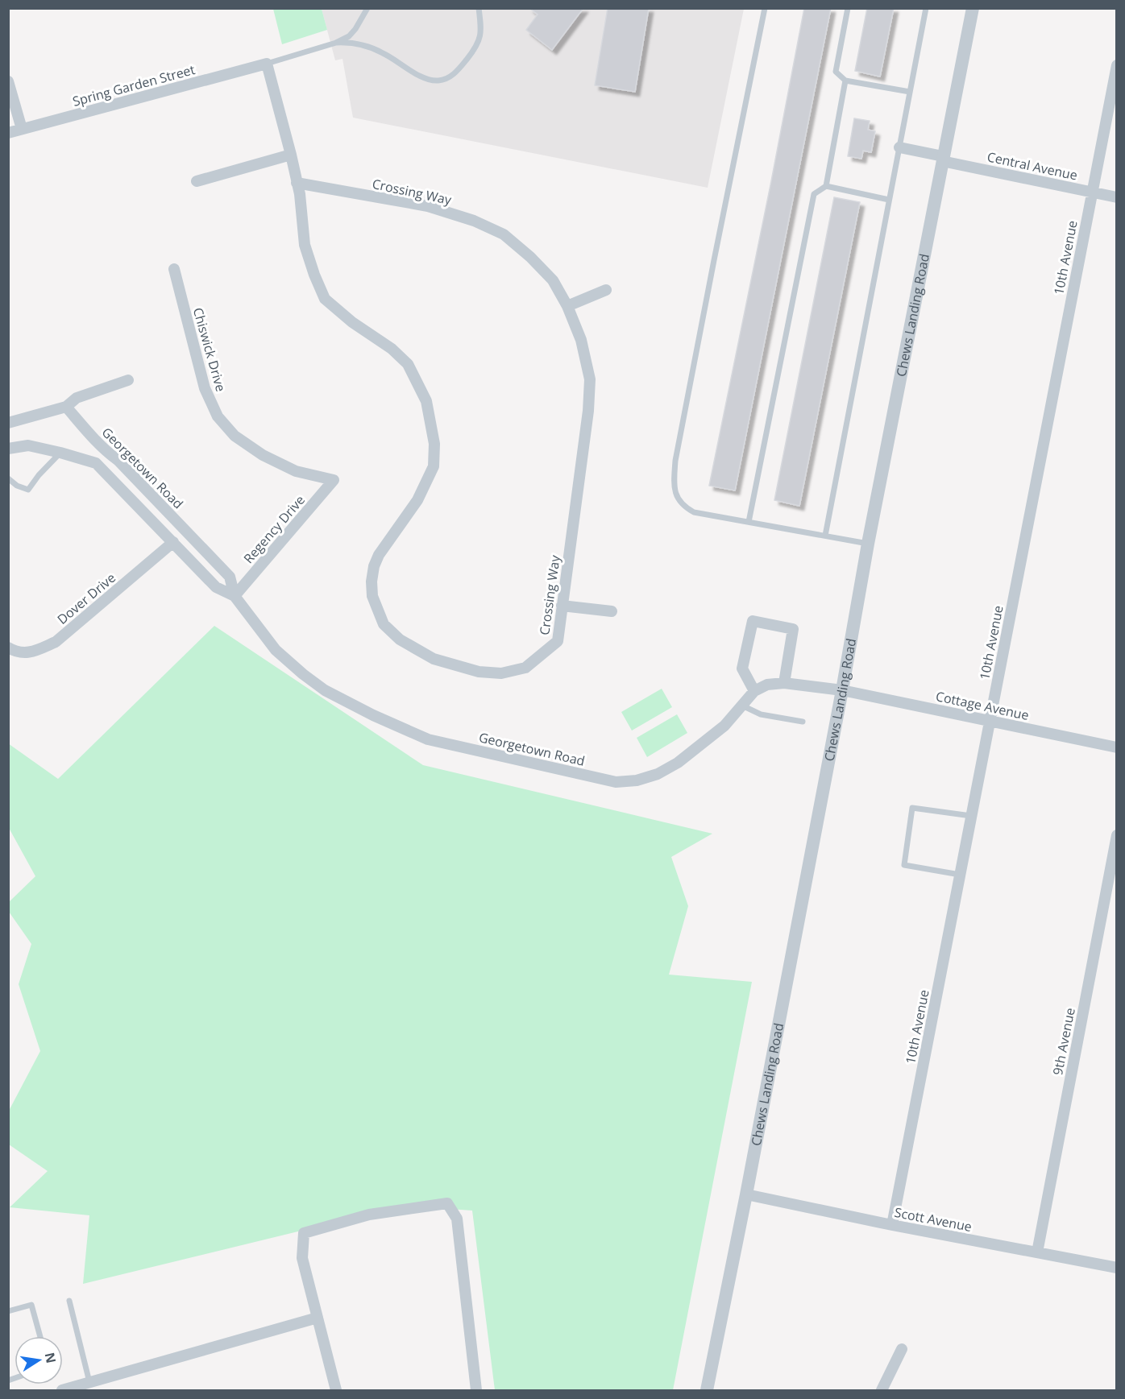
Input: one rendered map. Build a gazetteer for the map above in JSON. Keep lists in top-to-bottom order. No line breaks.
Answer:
{"streets":{"street":["Spring Garden Street","Central Avenue","Crossing Way","10th Avenue","Chews Landing Road","Chiswick Drive","Georgetown Road","Regency Drive","Dover Drive","Cottage Avenue","9th Avenue","Scott Avenue"]},"crossings":[["Spring Garden Street","Crossing Way"],["Central Avenue","10th Avenue"],["Central Avenue","Chews Landing Road"],["10th Avenue","Cottage Avenue"],["10th Avenue","Scott Avenue"],["Chews Landing Road","Cottage Avenue"],["Chews Landing Road","Scott Avenue"],["Chiswick Drive","Regency Drive"],["Georgetown Road","Regency Drive"],["Georgetown Road","Dover Drive"],["9th Avenue","Scott Avenue"]],"north":"right"}
